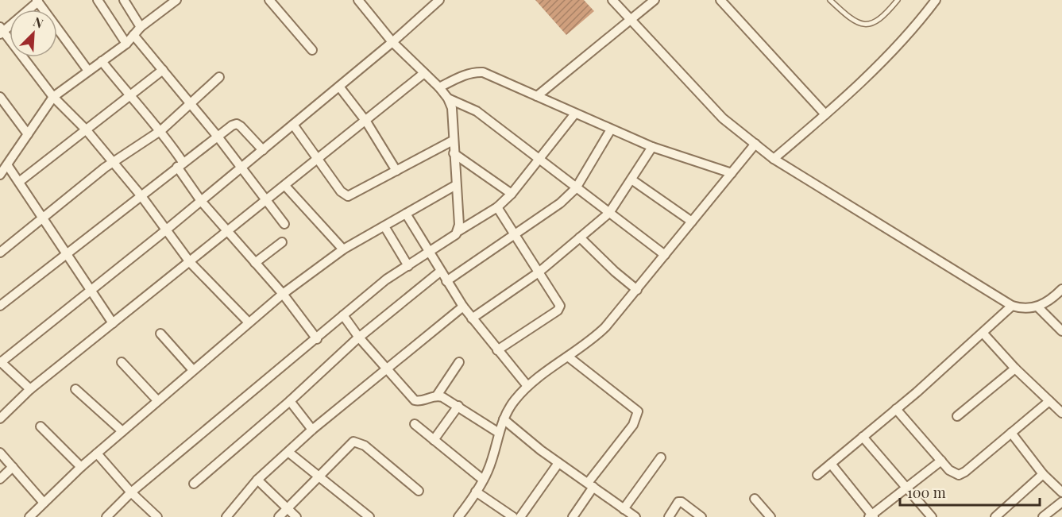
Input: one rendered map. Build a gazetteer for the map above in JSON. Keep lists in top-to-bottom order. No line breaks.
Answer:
{"scale_bar":"100 m","north":"top right"}
